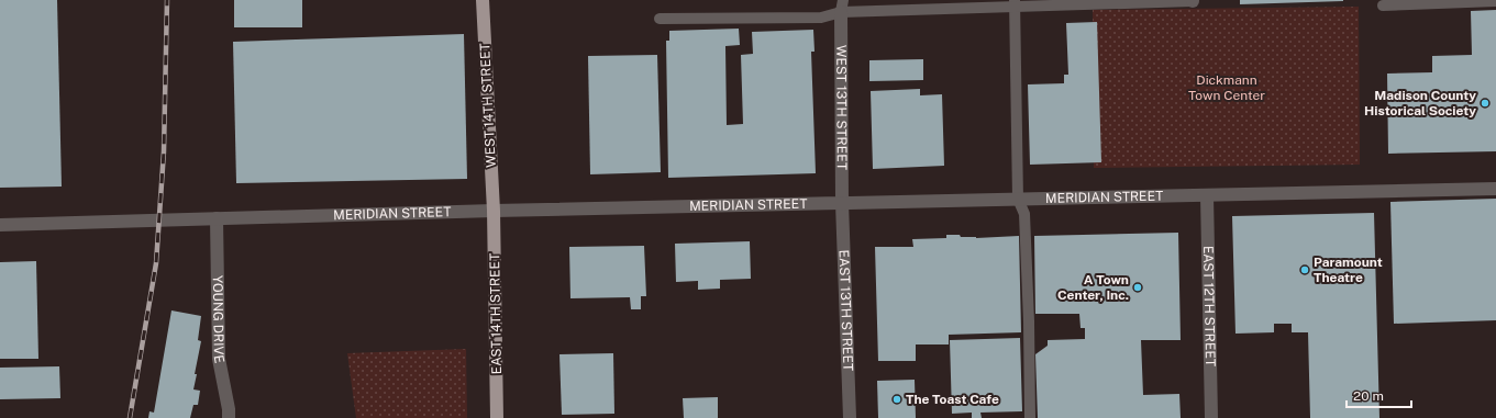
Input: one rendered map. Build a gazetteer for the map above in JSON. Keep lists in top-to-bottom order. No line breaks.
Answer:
{"streets":{"main road":["WEST 14TH STREET","EAST 14TH STREET"],"street":["WEST 13TH STREET","MERIDIAN STREET","EAST 12TH STREET","EAST 13TH STREET","YOUNG DRIVE"]},"crossings":[["WEST 14TH STREET","MERIDIAN STREET"],["WEST 14TH STREET","EAST 14TH STREET"],["WEST 13TH STREET","MERIDIAN STREET"],["WEST 13TH STREET","EAST 13TH STREET"],["MERIDIAN STREET","EAST 12TH STREET"],["MERIDIAN STREET","EAST 13TH STREET"],["MERIDIAN STREET","EAST 14TH STREET"],["MERIDIAN STREET","YOUNG DRIVE"]],"parks":["Dickmann Town Center"],"places":["Madison County Historical Society","Paramount Theatre","A Town Center, Inc.","The Toast Cafe"],"scale_bar":"20 m"}
